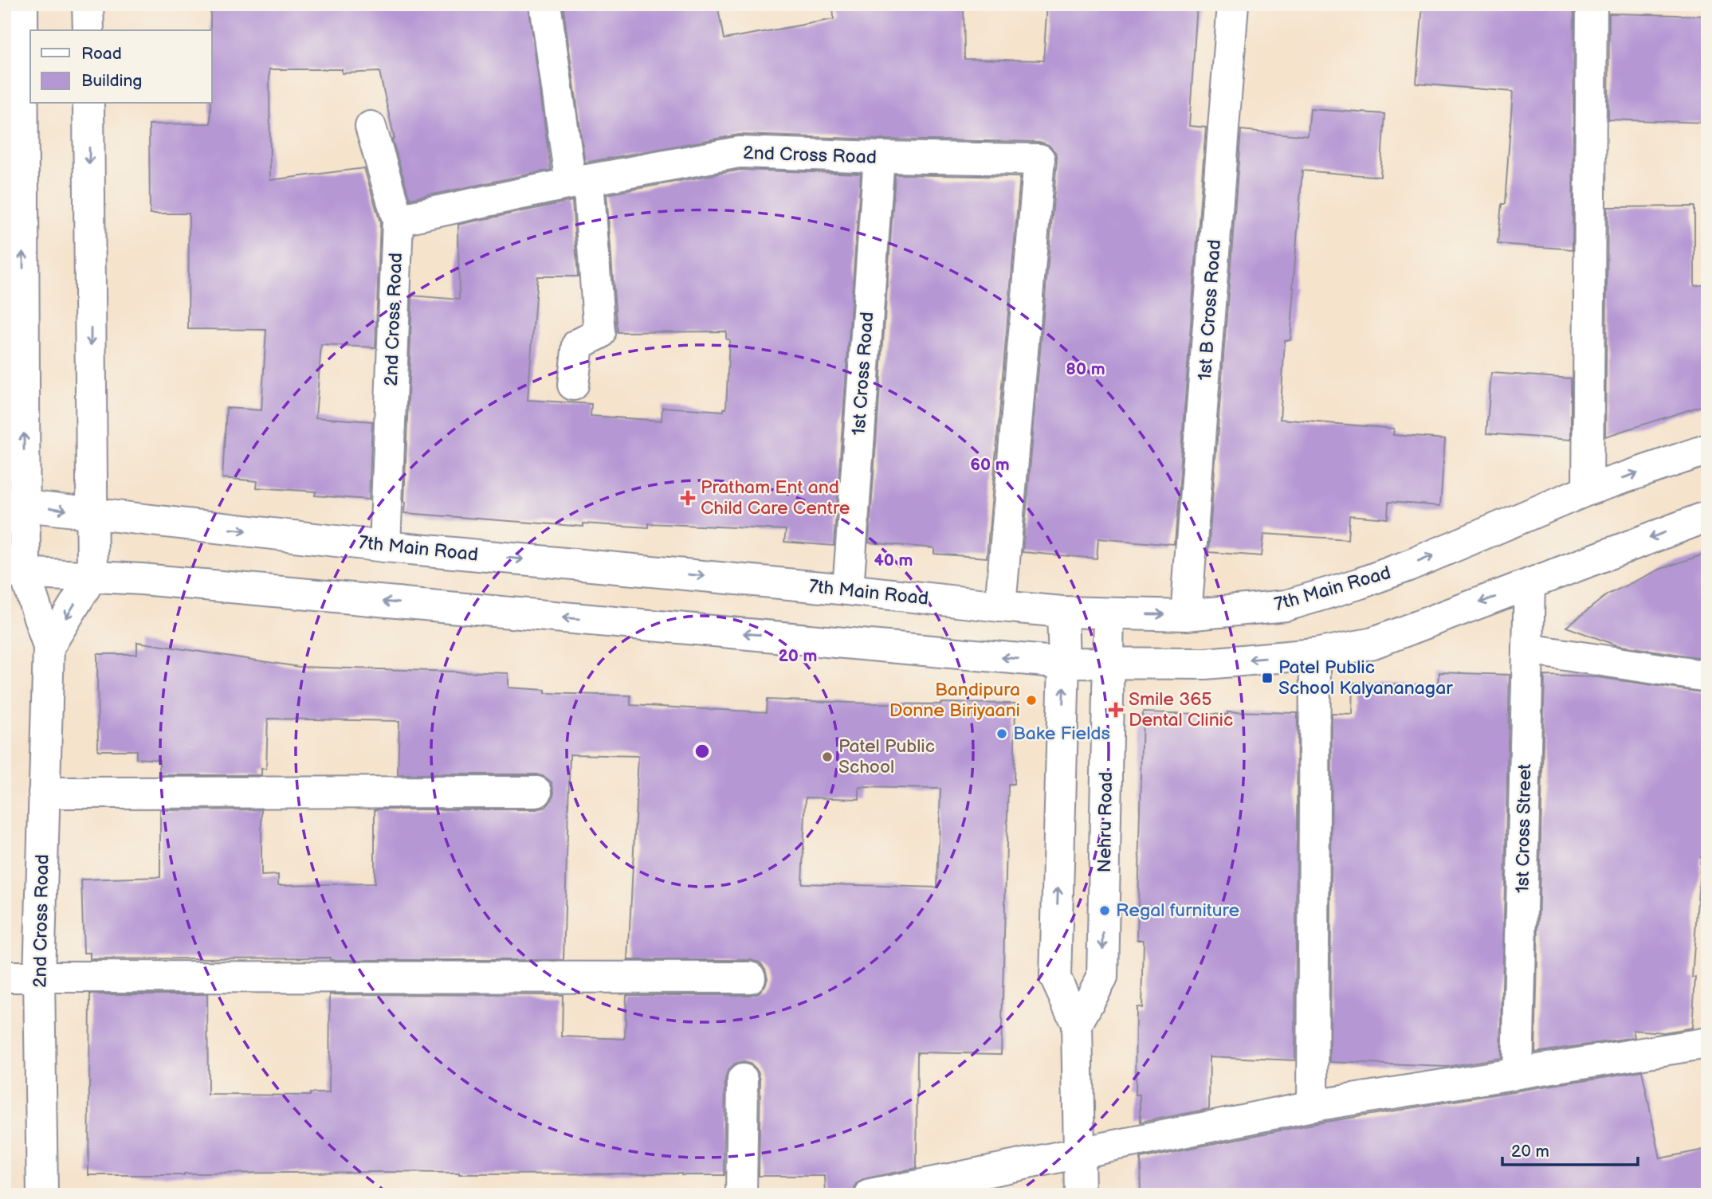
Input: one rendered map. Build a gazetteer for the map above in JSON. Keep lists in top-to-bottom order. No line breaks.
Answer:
{"streets":{"street":["2nd Cross Road","1st B Cross Road","1st Cross Road","7th Main Road","Nehru Road","1st Cross Street"]},"crossings":[["2nd Cross Road","1st Cross Road"],["2nd Cross Road","7th Main Road"],["1st B Cross Road","7th Main Road"],["1st Cross Road","7th Main Road"],["7th Main Road","Nehru Road"]],"places":{"health":["Pratham Ent and Child Care Centre","Smile 365 Dental Clinic"],"transit":["Patel Public School Kalyananagar"],"other":["Bandipura Donne Biriyaani","Bake Fields","Patel Public School","Regal furniture"]},"legend":["Road","Building"],"scale_bar":"20 m","rings":["80 m","60 m","40 m","20 m"]}
